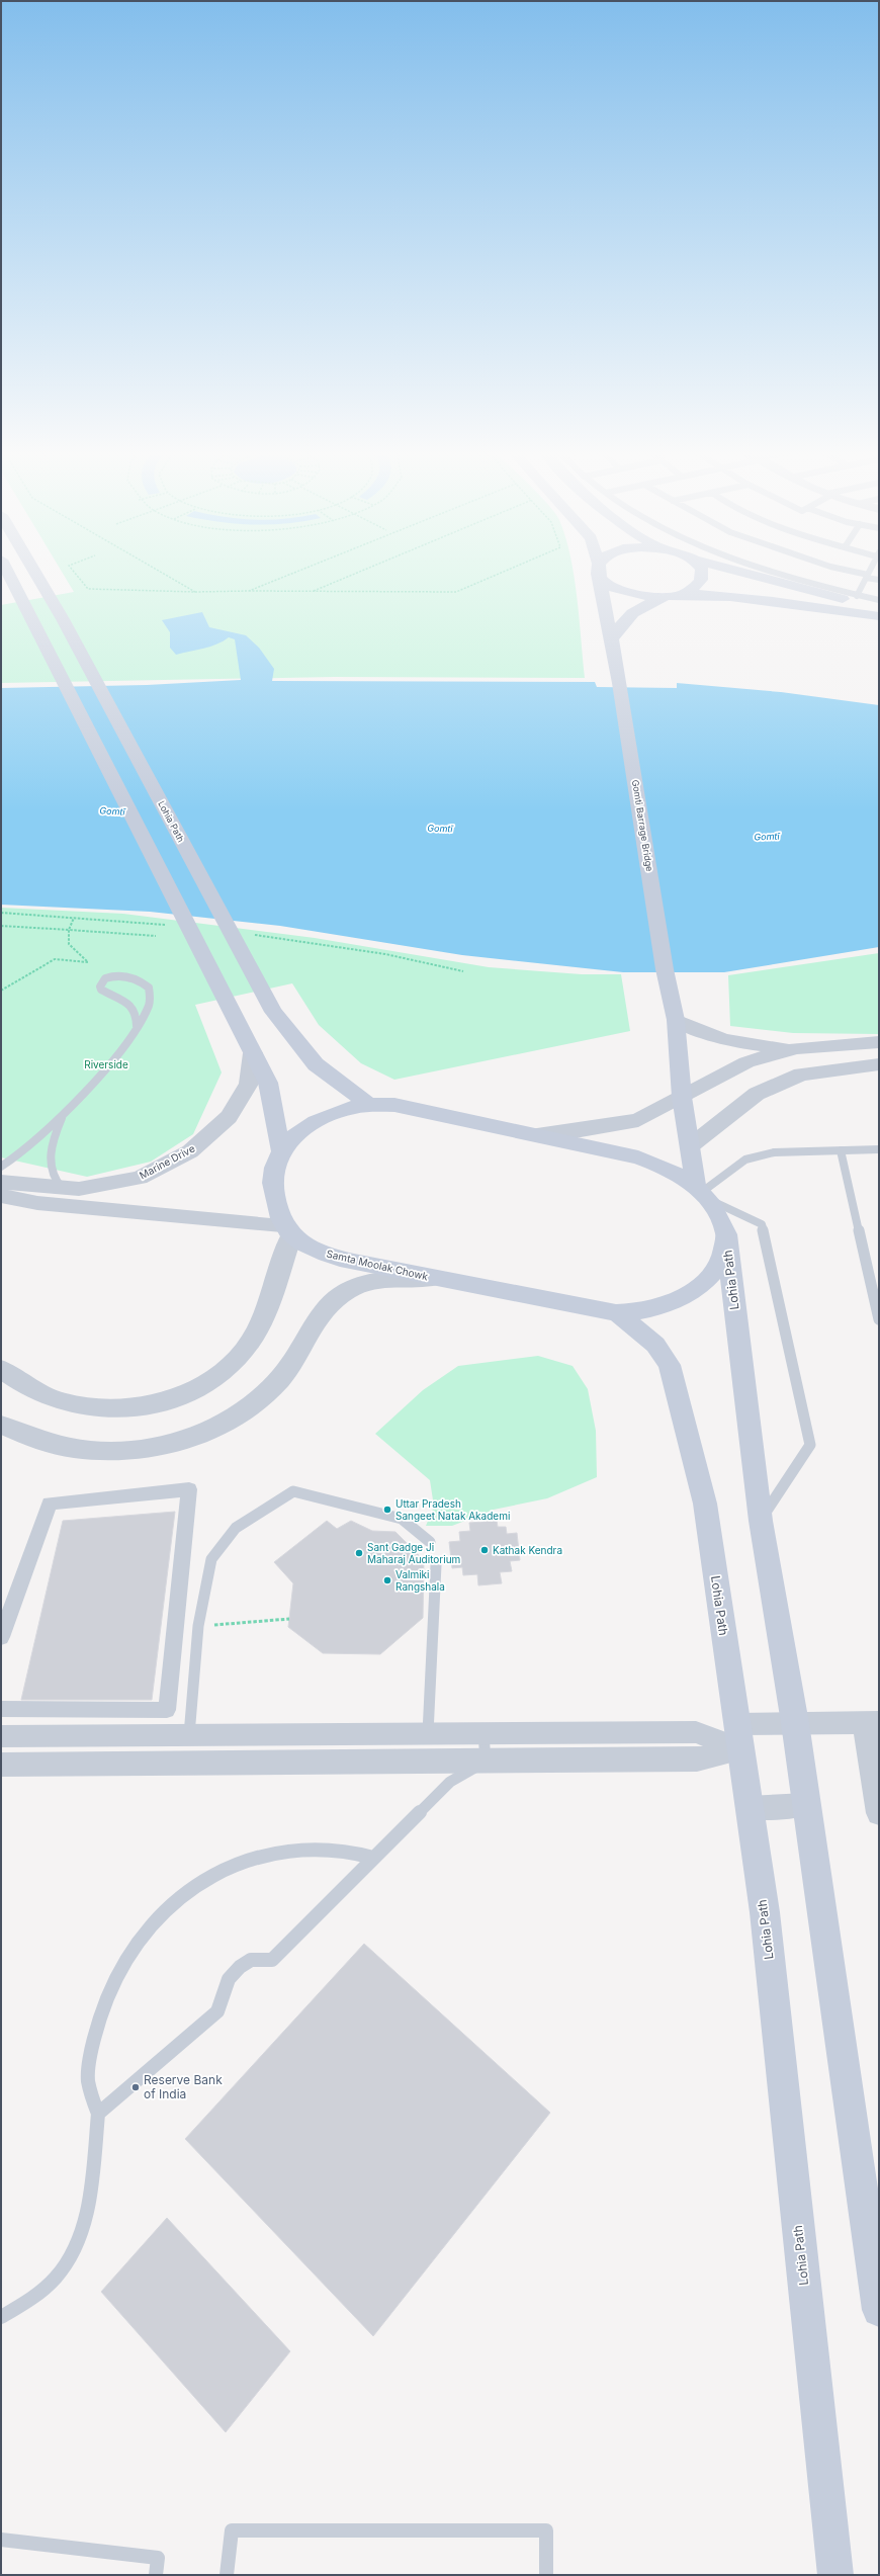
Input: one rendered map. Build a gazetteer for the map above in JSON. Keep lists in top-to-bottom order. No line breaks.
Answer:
{"streets":{"main road":["Lohia Path","Gomti Barrage Bridge","Samta Moolak Chowk"],"street":["Marine Drive"]},"crossings":[["Lohia Path","Samta Moolak Chowk"]],"water":["Gomtī"],"parks":["Riverside"],"places":["Uttar Pradesh Sangeet Natak Akademi","Kathak Kendra","Sant Gadge Ji Maharaj Auditorium","Valmiki Rangshala","Reserve Bank of India"]}
